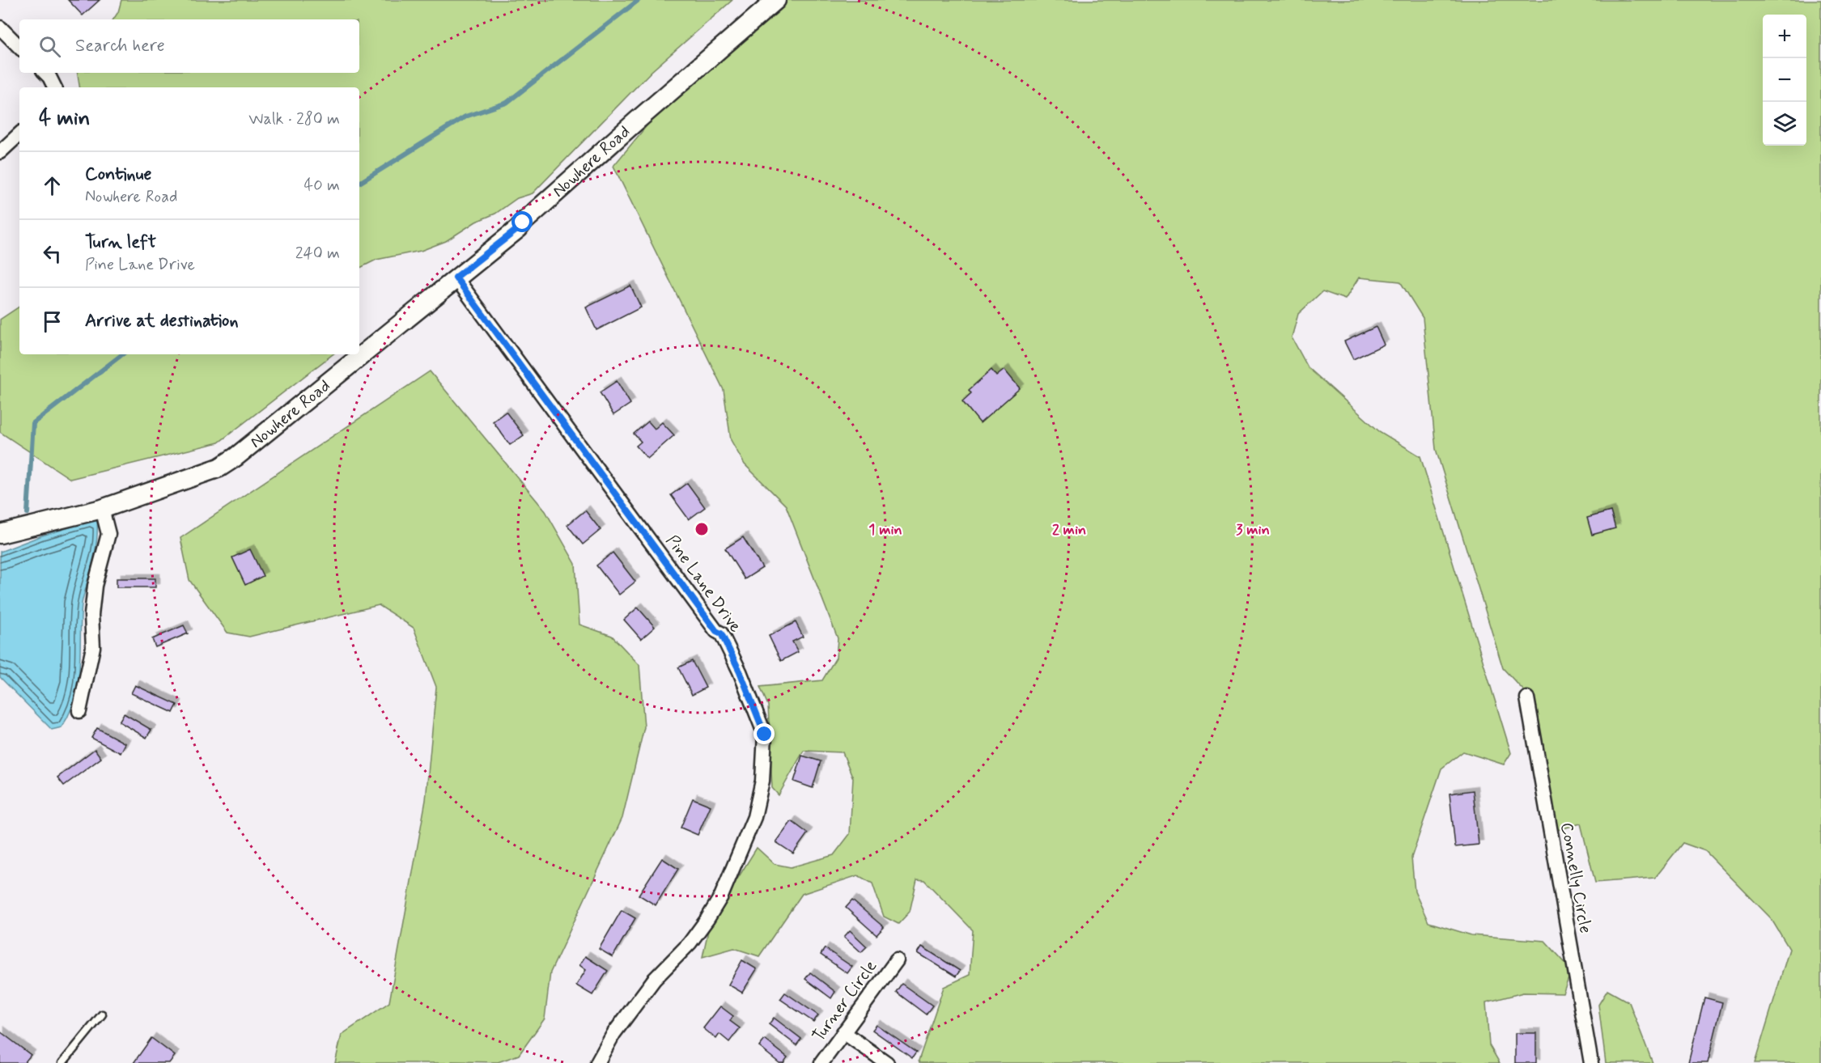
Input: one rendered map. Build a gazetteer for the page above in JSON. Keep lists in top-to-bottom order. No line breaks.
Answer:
{"streets":{"street":["Nowhere Road","Pine Lane Drive","Connelly Circle","Turner Circle"]},"crossings":[["Nowhere Road","Pine Lane Drive"]],"page":{"map_buttons":["+","−"],"search":"Search here","heading":["4 min","Walk · 280 m"],"list":[["Continue","Nowhere Road","40 m"],["Turn left","Pine Lane Drive","240 m"],"Arrive at destination"]},"rings":["1 min","2 min","3 min"]}
